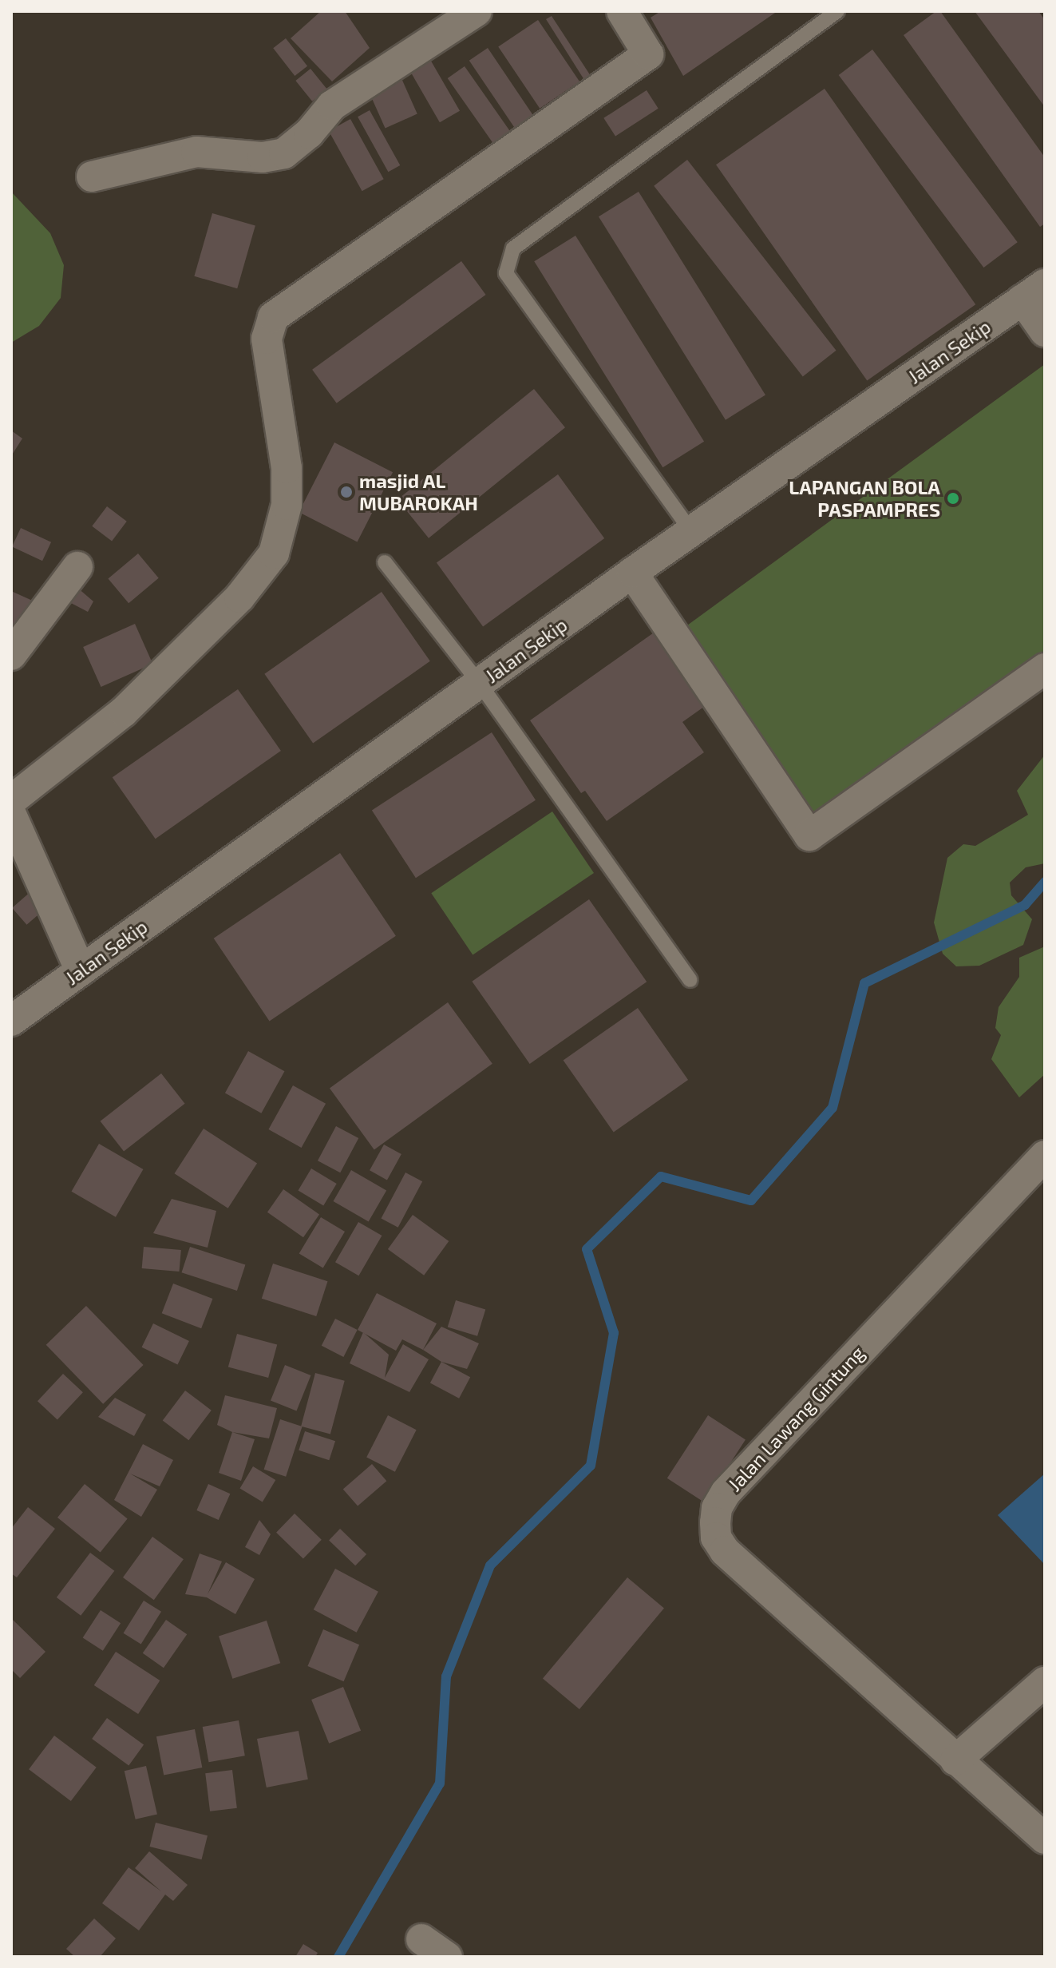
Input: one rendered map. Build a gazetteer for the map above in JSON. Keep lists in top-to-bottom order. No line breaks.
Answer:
{"streets":{"street":["Jalan Sekip","Jalan Lawang Gintung"]},"places":["masjid AL MUBAROKAH","LAPANGAN BOLA PASPAMPRES"]}
